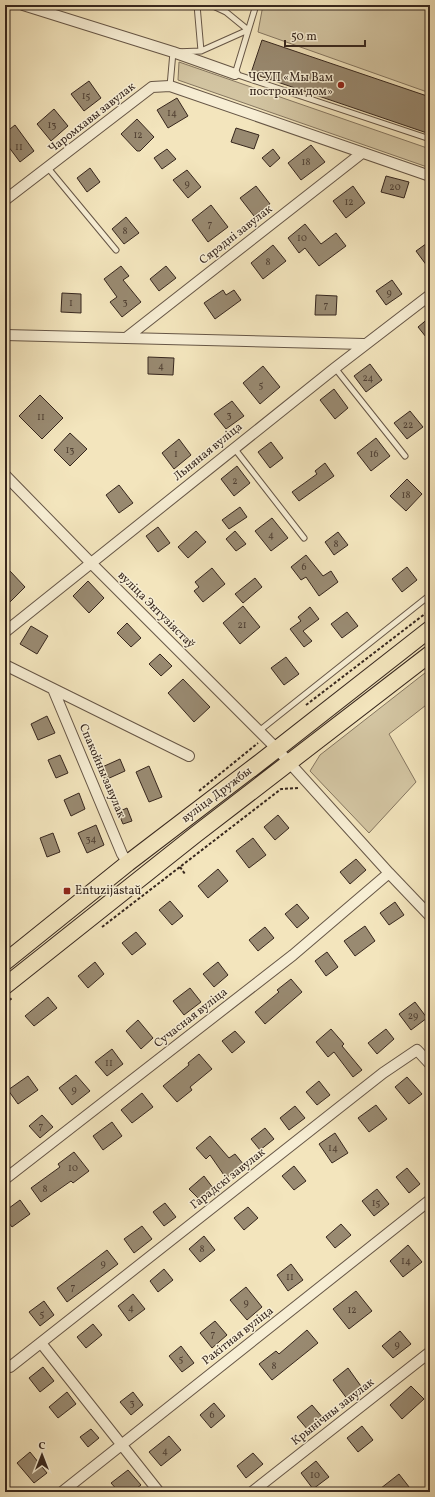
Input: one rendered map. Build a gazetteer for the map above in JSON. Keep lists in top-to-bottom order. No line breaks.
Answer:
{"streets":{"main road":["вуліца Дружбы"],"street":["Чаромхавы завулак","Сярэдні завулак","Льняная вуліца","вуліца Энтузіястаў","Спакойны завулак","Сучасная вуліца","Гарадскі завулак","Ракітная вуліца","Крынічны завулак"]},"crossings":[["Чаромхавы завулак","Сярэдні завулак"],["Льняная вуліца","вуліца Энтузіястаў"],["вуліца Энтузіястаў","вуліца Дружбы"],["Спакойны завулак","вуліца Дружбы"]],"places":{"other":["ЧСУП «Мы Вам построим дом»"],"transit":["Entuzijastaŭ"]},"house_numbers":["15","14","13","12","11","18","9","20","12","7","8","10","8","9","3","1","7","4","24","5","3","11","22","13","1","16","2","18","4","8","6","21","34","29","11","9","7","14","10","8","15","8","14","9","11","7","9","4","12","5","7","9","5","8","3","6","4","10"],"scale_bar":"50 m","north":"top"}
